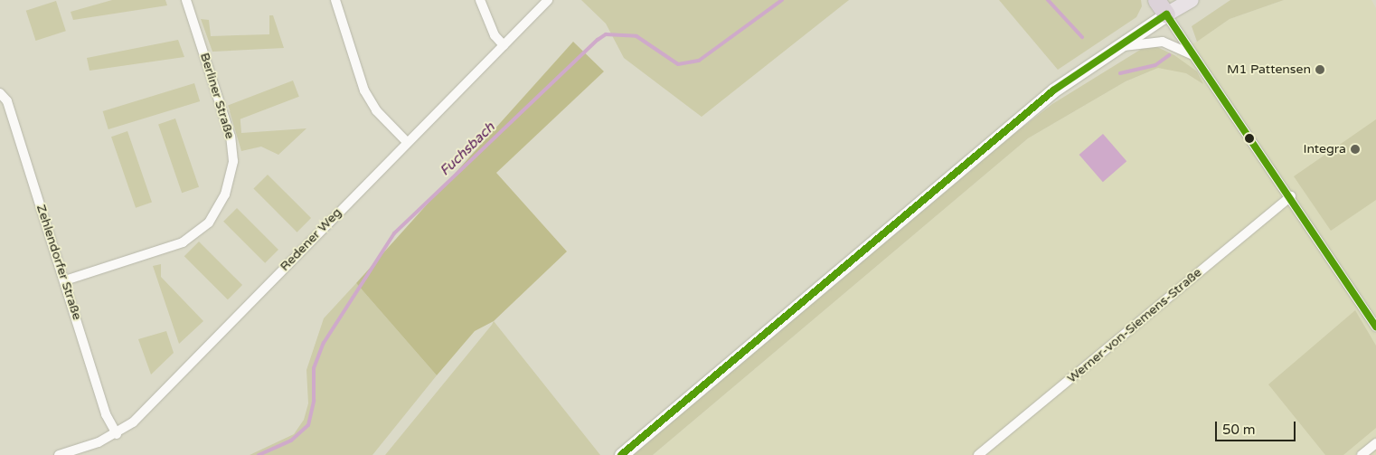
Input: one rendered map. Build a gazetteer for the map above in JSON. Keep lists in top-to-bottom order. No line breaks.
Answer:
{"streets":{"street":["Berliner Straße","Redener Weg","Zehlendorfer Straße","Werner-von-Siemens-Straße"]},"crossings":[["Berliner Straße","Zehlendorfer Straße"],["Redener Weg","Zehlendorfer Straße"]],"water":["Fuchsbach"],"places":["M1 Pattensen","Integra"],"scale_bar":"50 m"}
